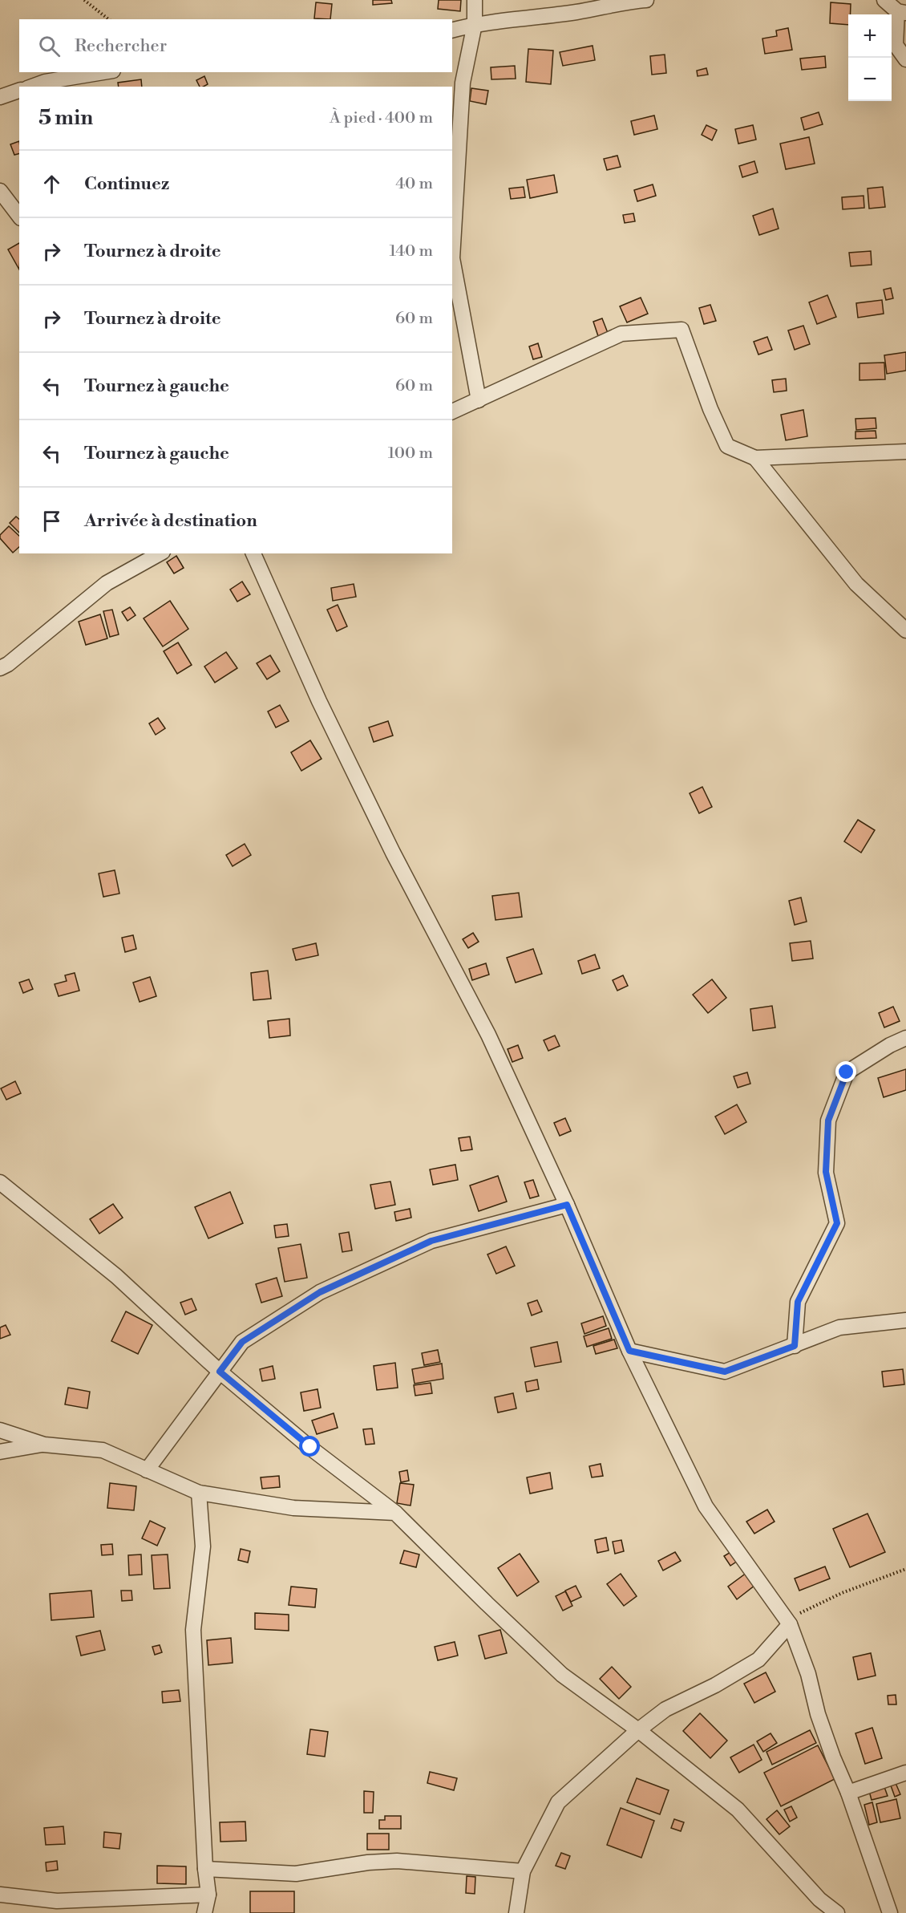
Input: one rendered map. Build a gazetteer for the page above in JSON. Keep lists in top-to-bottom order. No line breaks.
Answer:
{"page":{"map_buttons":["+","−"],"search":"Rechercher","heading":["5 min","À pied · 400 m"],"list":[["Continuez","40 m"],["Tournez à droite","140 m"],["Tournez à droite","60 m"],["Tournez à gauche","60 m"],["Tournez à gauche","100 m"],"Arrivée à destination"]}}
